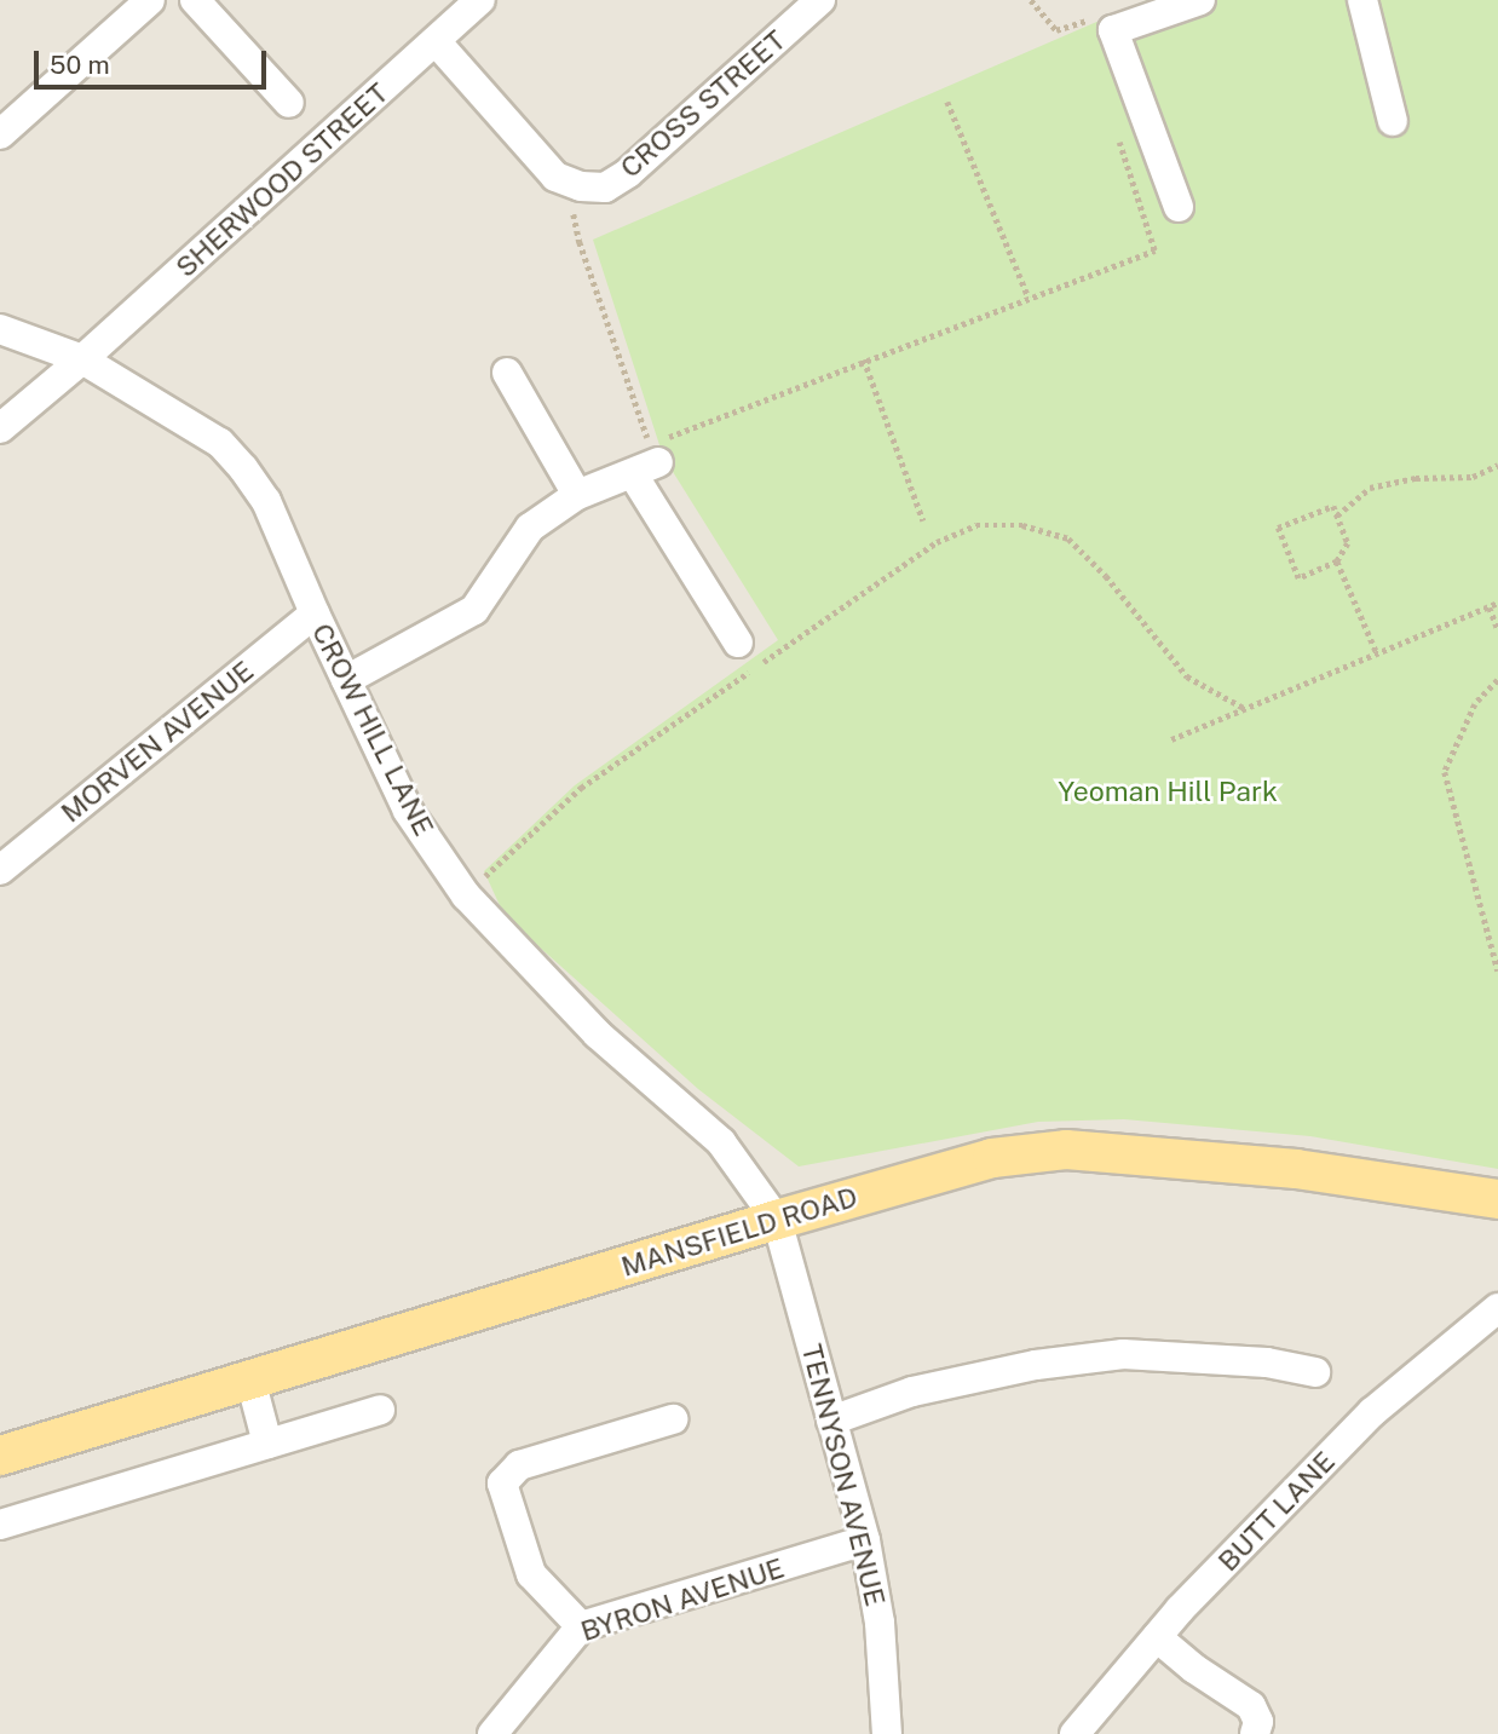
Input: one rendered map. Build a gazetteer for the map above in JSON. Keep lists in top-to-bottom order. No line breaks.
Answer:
{"streets":{"main road":["MANSFIELD ROAD"],"street":["CROSS STREET","SHERWOOD STREET","CROW HILL LANE","MORVEN AVENUE","TENNYSON AVENUE","BUTT LANE","BYRON AVENUE"]},"crossings":[["SHERWOOD STREET","CROW HILL LANE"],["CROW HILL LANE","MORVEN AVENUE"],["CROW HILL LANE","MANSFIELD ROAD"],["CROW HILL LANE","TENNYSON AVENUE"],["MANSFIELD ROAD","TENNYSON AVENUE"],["TENNYSON AVENUE","BYRON AVENUE"]],"parks":["Yeoman Hill Park"],"scale_bar":"50 m"}
